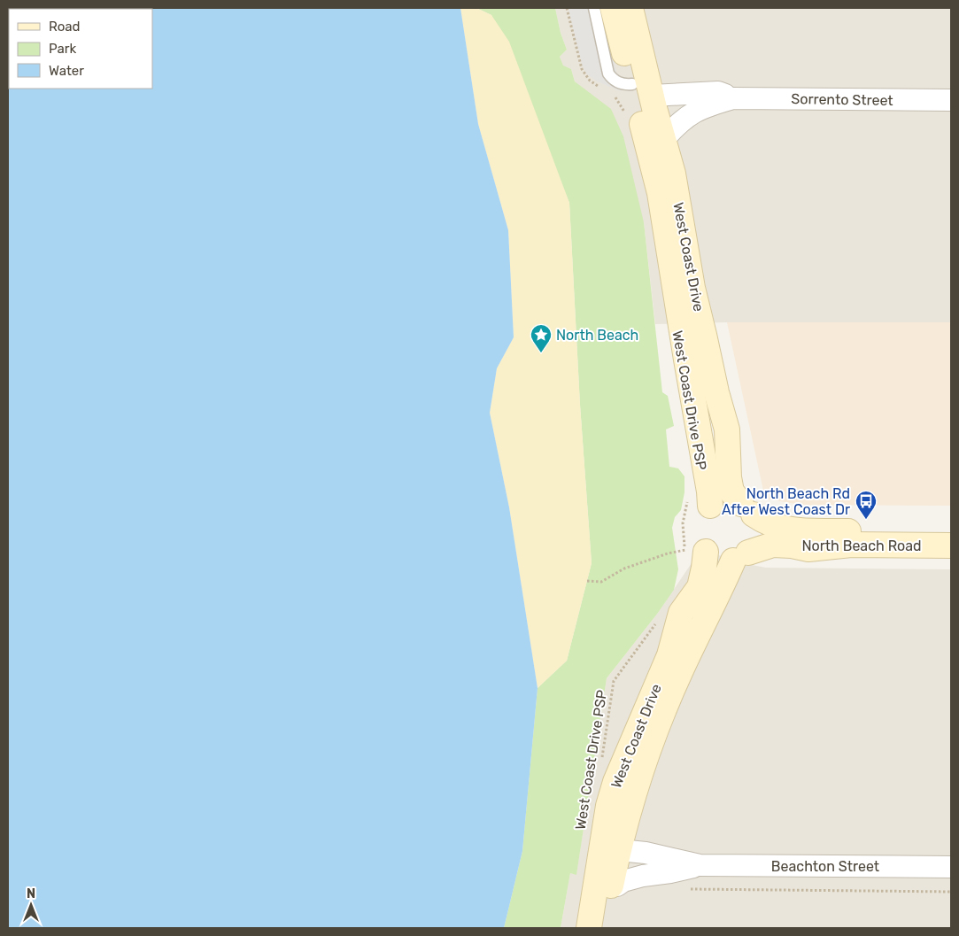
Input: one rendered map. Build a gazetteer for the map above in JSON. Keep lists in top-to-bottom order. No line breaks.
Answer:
{"streets":{"main road":["West Coast Drive","North Beach Road"],"street":["Sorrento Street","Beachton Street"],"path":["West Coast Drive PSP"]},"crossings":[["Sorrento Street","West Coast Drive"],["West Coast Drive","North Beach Road"],["West Coast Drive","Beachton Street"]],"places":{"place":["North Beach"],"bus stop":["North Beach Rd After West Coast Dr"]},"legend":["Road","Park","Water"],"north":"top"}
